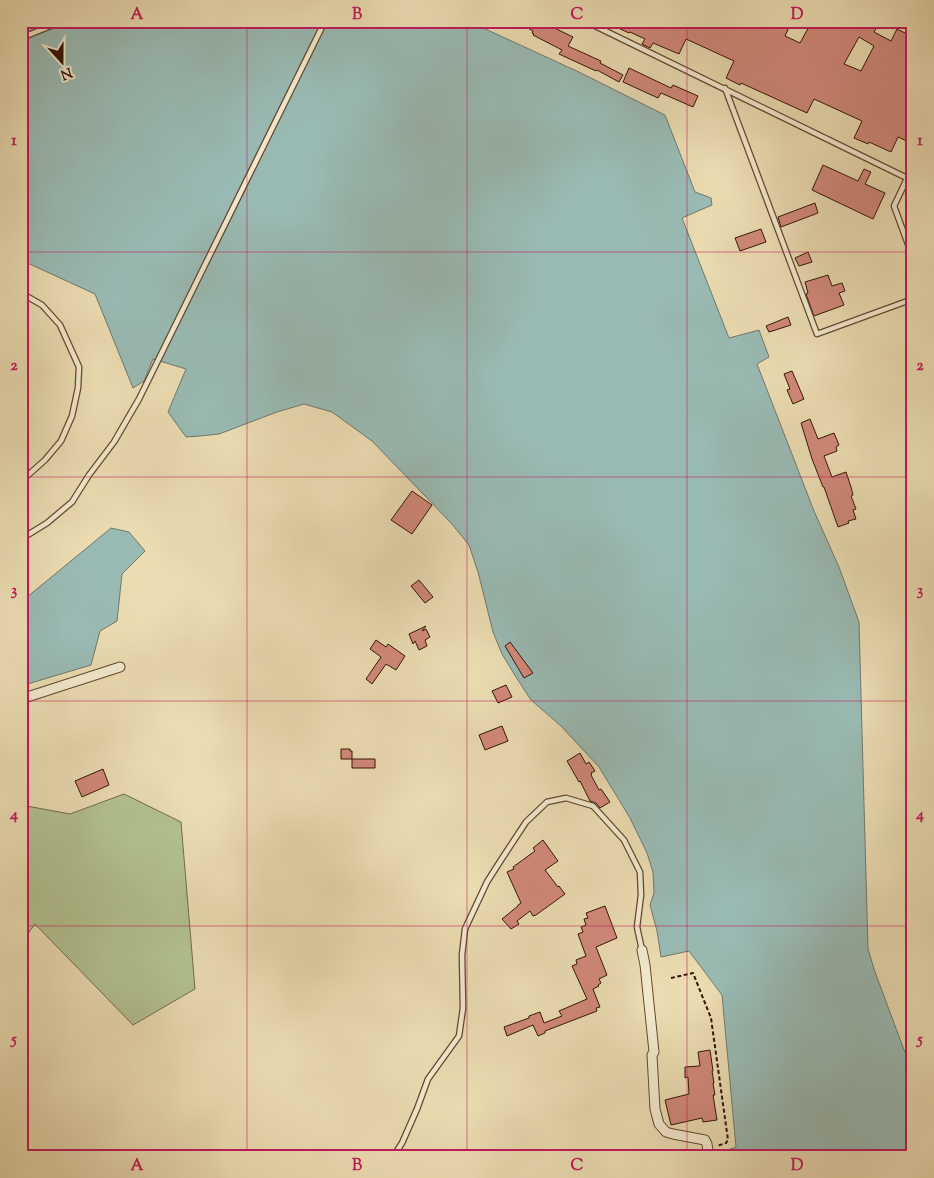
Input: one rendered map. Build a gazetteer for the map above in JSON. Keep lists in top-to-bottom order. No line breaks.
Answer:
{"north":"bottom","grid":{"columns":["A","B","C","D"],"rows":["1","2","3","4","5"]}}
